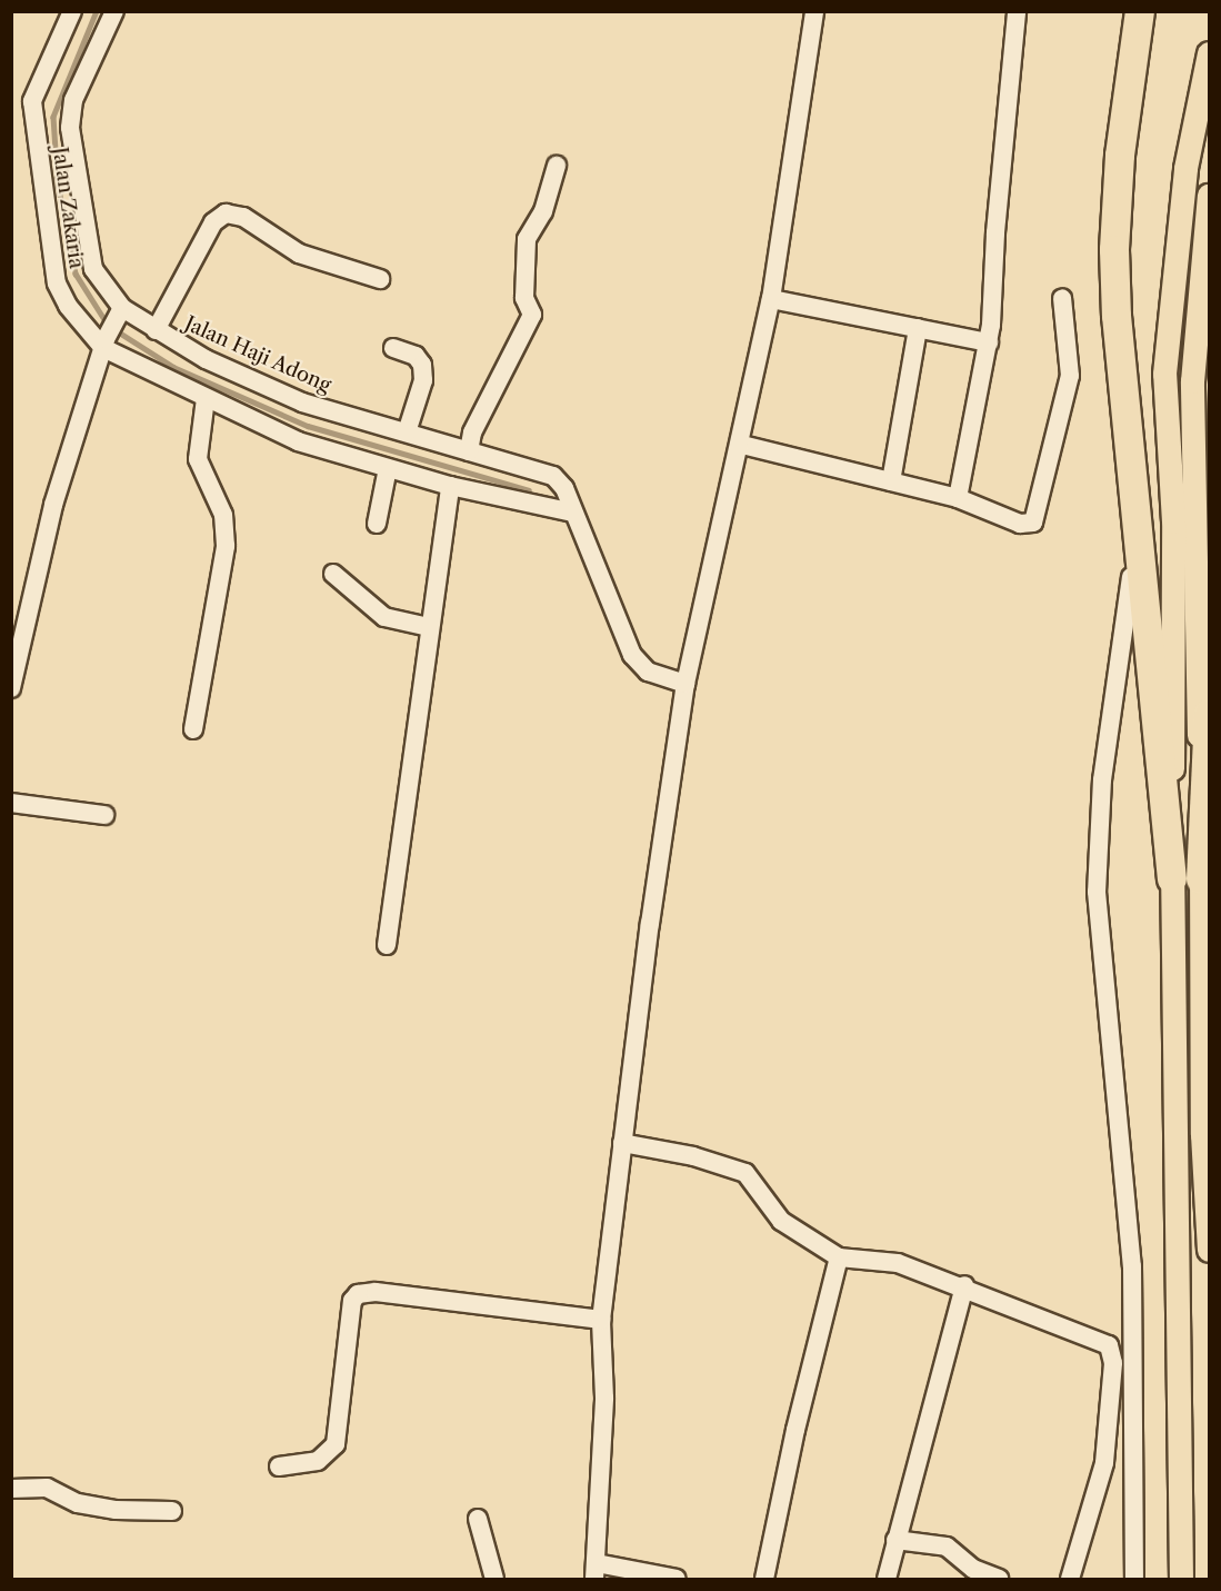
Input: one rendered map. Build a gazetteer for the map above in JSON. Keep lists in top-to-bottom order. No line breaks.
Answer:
{"streets":{"street":["Jalan Zakaria","Jalan Haji Adong"]},"crossings":[["Jalan Zakaria","Jalan Haji Adong"]]}
